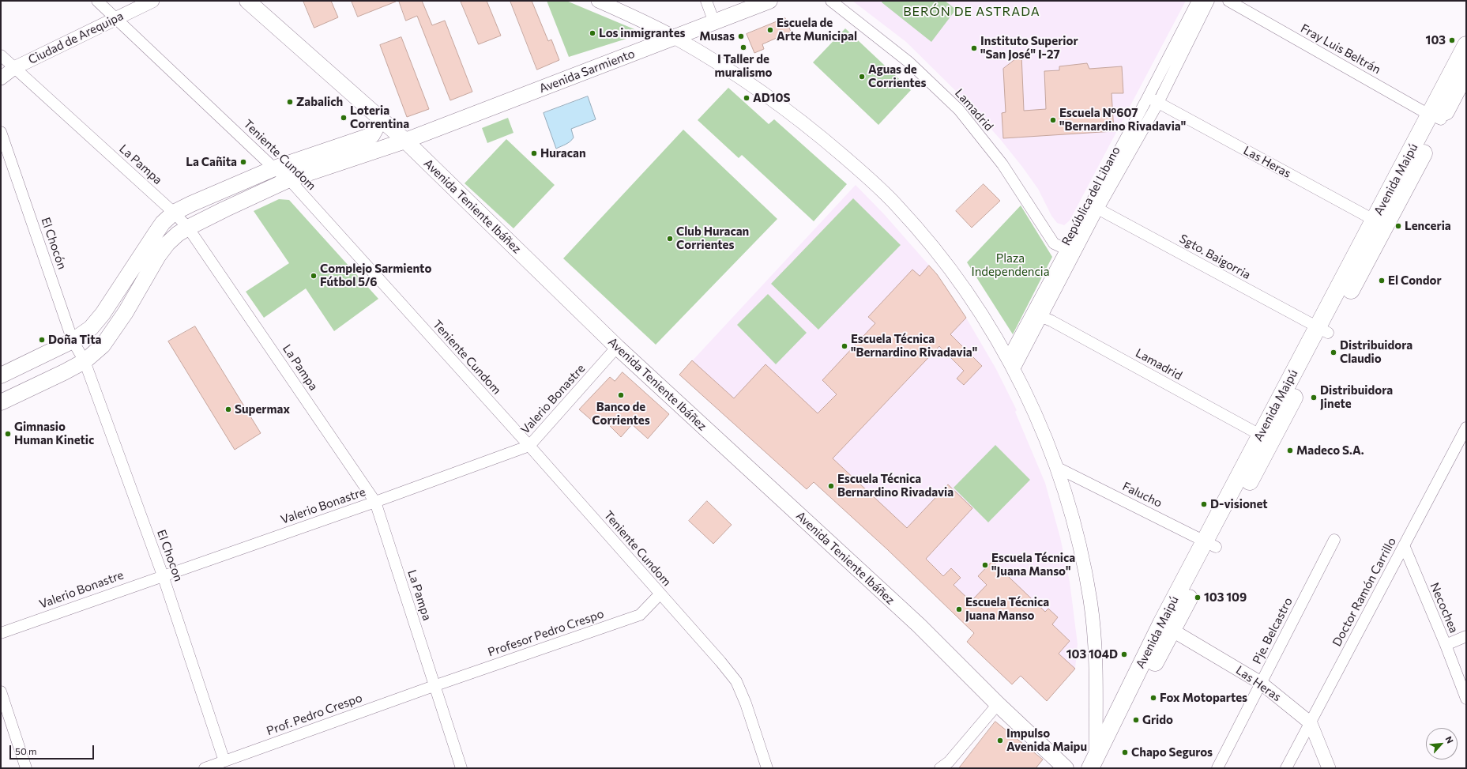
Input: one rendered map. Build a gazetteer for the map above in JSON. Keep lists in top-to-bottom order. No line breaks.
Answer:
{"streets":{"main road":["Avenida Sarmiento","Avenida Maipú","Avenida Teniente Ibáñez"],"street":["Ciudad de Arequipa","Fray Luis Beltrán","Lamadrid","Teniente Cundom","Las Heras","La Pampa","República del Libano","El Chocón","Sgto. Baigorria","Valerio Bonastre","Falucho","El Chocon","Doctor Ramón Carrillo","Necochea","Pje. Belcastro","Profesor Pedro Crespo","Prof. Pedro Crespo"]},"crossings":[["Ciudad de Arequipa","Teniente Cundom"],["Ciudad de Arequipa","La Pampa"],["Fray Luis Beltrán","Avenida Maipú"],["Avenida Sarmiento","Teniente Cundom"],["Avenida Sarmiento","La Pampa"],["Avenida Sarmiento","Avenida Teniente Ibáñez"],["Avenida Sarmiento","El Chocón"],["Avenida Sarmiento","El Chocon"],["Lamadrid","Avenida Maipú"],["Lamadrid","República del Libano"],["Teniente Cundom","Valerio Bonastre"],["Teniente Cundom","Profesor Pedro Crespo"],["Las Heras","Avenida Maipú"],["Las Heras","República del Libano"],["Las Heras","Doctor Ramón Carrillo"],["Las Heras","Pje. Belcastro"],["La Pampa","Valerio Bonastre"],["La Pampa","Profesor Pedro Crespo"],["La Pampa","Prof. Pedro Crespo"],["Avenida Maipú","Sgto. Baigorria"],["Avenida Maipú","Falucho"],["República del Libano","Sgto. Baigorria"],["Avenida Teniente Ibáñez","Valerio Bonastre"],["El Chocón","El Chocon"],["Valerio Bonastre","El Chocon"],["El Chocon","Prof. Pedro Crespo"],["Doctor Ramón Carrillo","Necochea"],["Profesor Pedro Crespo","Prof. Pedro Crespo"]],"districts":["BERÓN DE ASTRADA"],"parks":["Plaza Independencia"],"places":["Escuela de Arte Municipal","Los inmigrantes","Musas","103","I Taller de muralismo","Instituto Superior \"San José\" I-27","Aguas de Corrientes","AD10S","Zabalich","Loteria Correntina","Escuela Nº607 \"Bernardino Rivadavia\"","Huracan","La Cañita","Lenceria","Club Huracan Corrientes","Complejo Sarmiento Fútbol 5/6","El Condor","Doña Tita","Escuela Técnica \"Bernardino Rivadavia\"","Distribuidora Claudio","Banco de Corrientes","Distribuidora Jinete","Supermax","Gimnasio Human Kinetic","Madeco S.A.","Escuela Técnica Bernardino Rivadavia","D-visionet","Escuela Técnica \"Juana Manso\"","103 109","Escuela Técnica Juana Manso","103 104D","Fox Motopartes","Grido","Impulso Avenida Maipu","Chapo Seguros"],"scale_bar":"50 m","north":"top right"}
